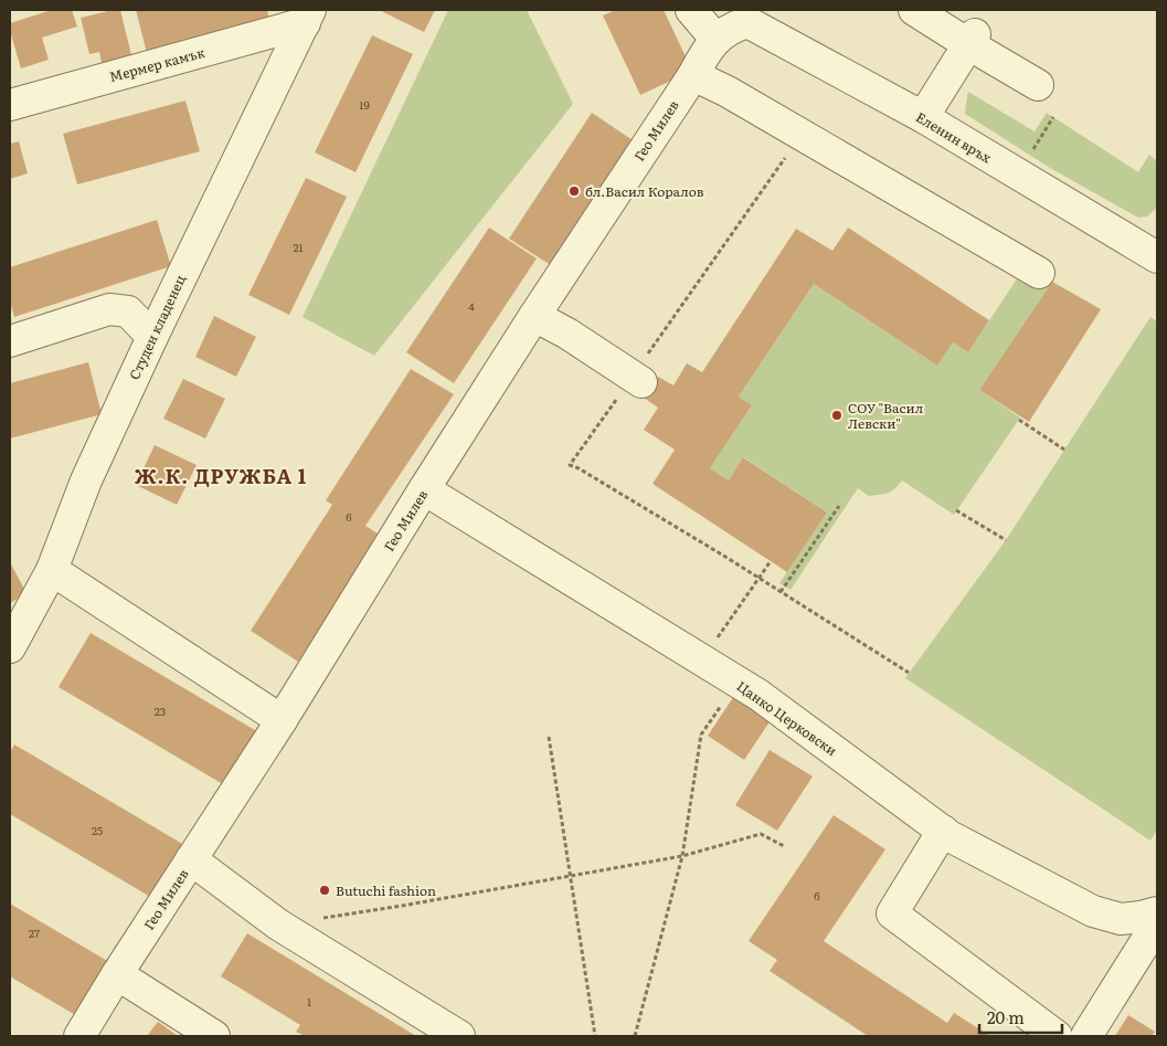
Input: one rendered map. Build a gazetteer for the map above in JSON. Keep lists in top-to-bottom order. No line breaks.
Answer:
{"streets":{"street":["Мермер камък","Гео Милев","Еленин връх","Студен кладенец","Цанко Церковски"]},"crossings":[["Мермер камък","Студен кладенец"],["Гео Милев","Еленин връх"],["Гео Милев","Цанко Церковски"]],"districts":["Ж.К. ДРУЖБА 1"],"places":["бл.Васил Коралов","СОУ \"Васил Левски\"","Butuchi fashion"],"house_numbers":["19","21","4","6","23","25","6","27","1"],"scale_bar":"20 m"}
